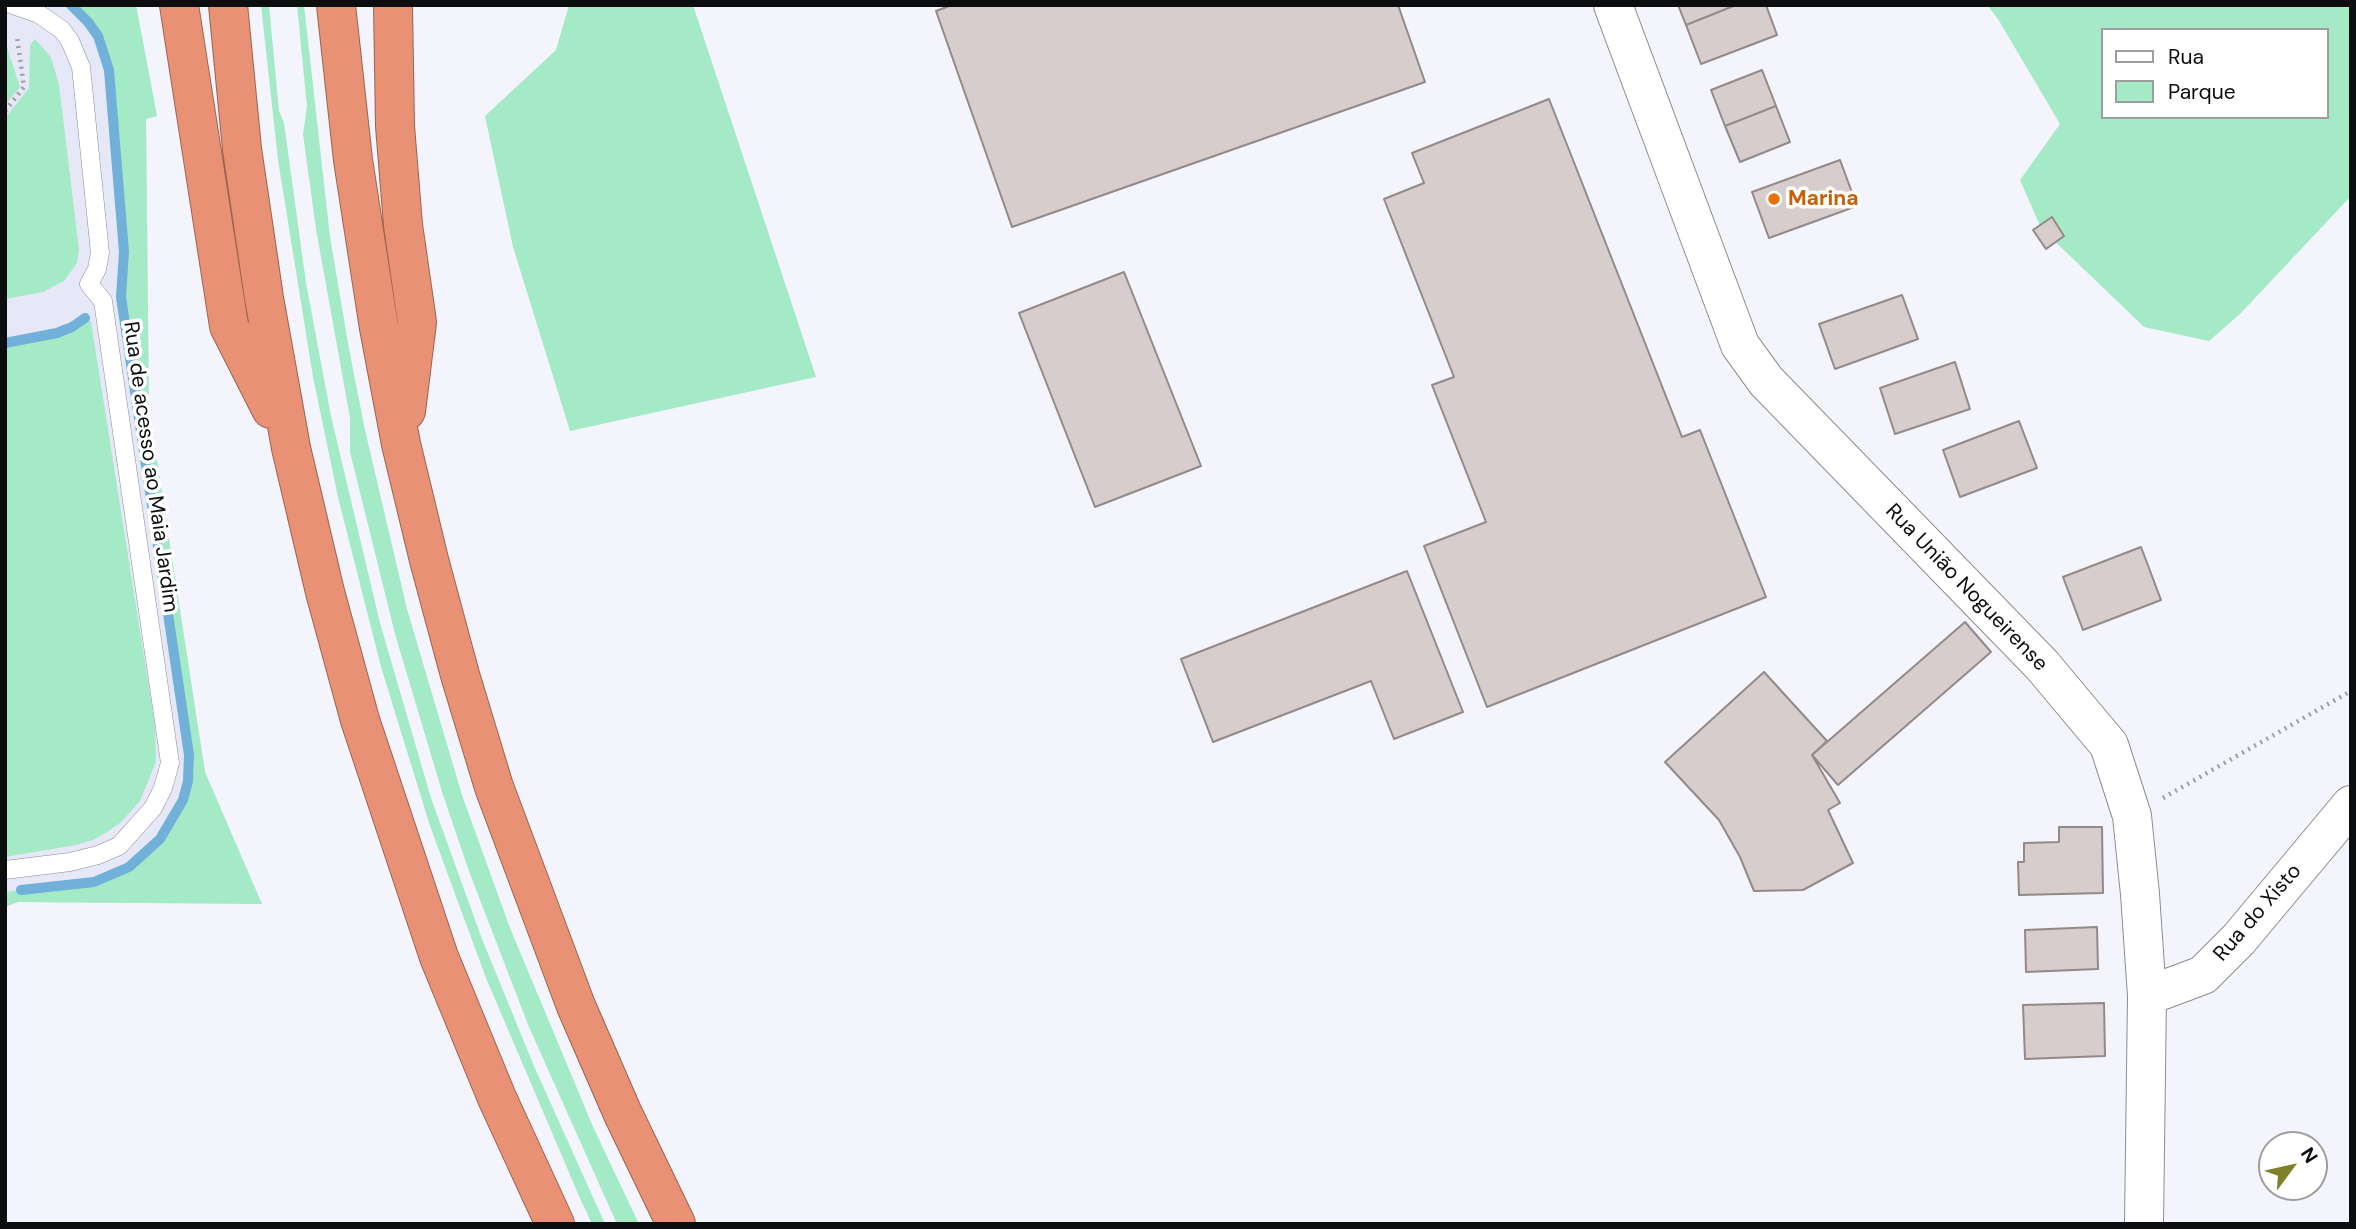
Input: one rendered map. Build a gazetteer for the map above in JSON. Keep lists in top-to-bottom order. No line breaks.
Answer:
{"streets":{"street":["Rua União Nogueirense","Rua do Xisto"],"lane":["Rua de acesso ao Maia Jardim"]},"crossings":[["Rua União Nogueirense","Rua do Xisto"]],"places":["Marina"],"legend":["Rua","Parque"],"north":"top right"}
